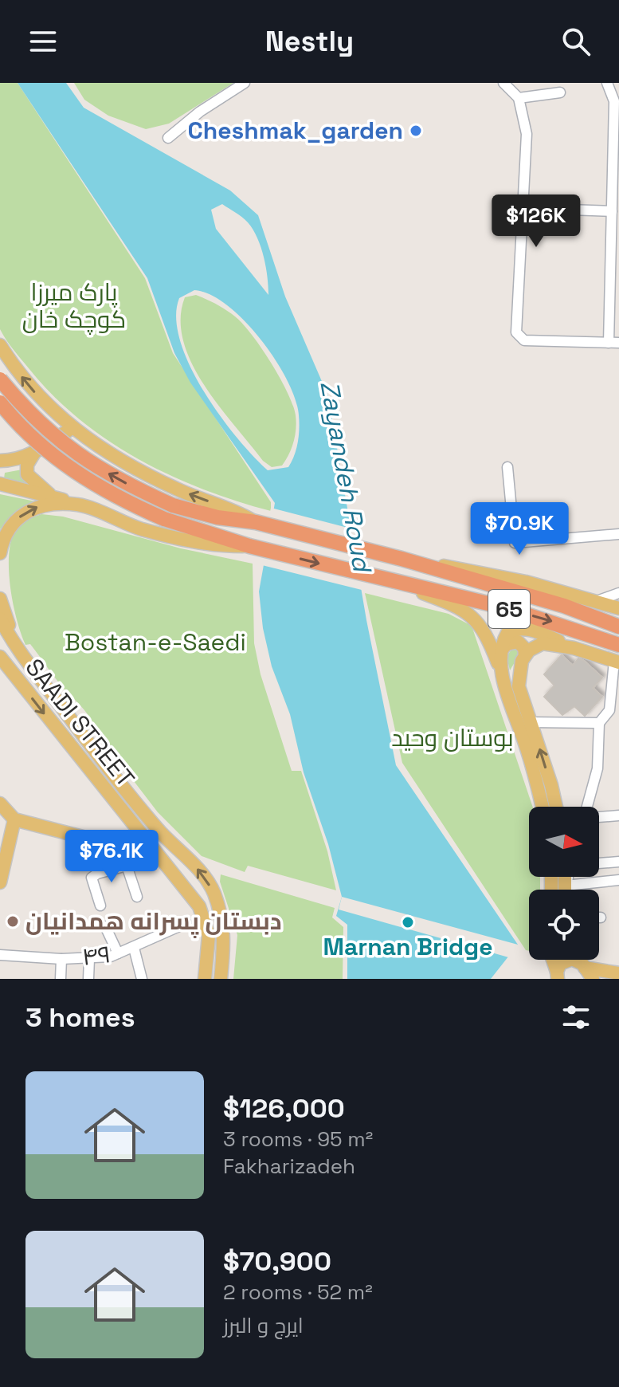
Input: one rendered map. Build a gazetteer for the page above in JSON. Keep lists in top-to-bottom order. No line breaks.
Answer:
{"streets":{"highway":["65"],"main road":["SAADI STREET"],"street":["۴۹"]},"water":["Zayandeh Roud"],"parks":["پارک میرزا کوچک خان","Bostan-e-Saedi","بوستان وحید"],"places":["Cheshmak_garden","دبستان پسرانه همدانیان","Marnan Bridge"],"north":"right","page":{"header":"Nestly","price":["$126K","$70.9K","$76.1K"],"heading":"3 homes","list":[{"name":"$126,000","note":"3 rooms · 95 m² · Fakharizadeh"},{"name":"$70,900","note":"2 rooms · 52 m² · ایرج و البرز"}]}}
